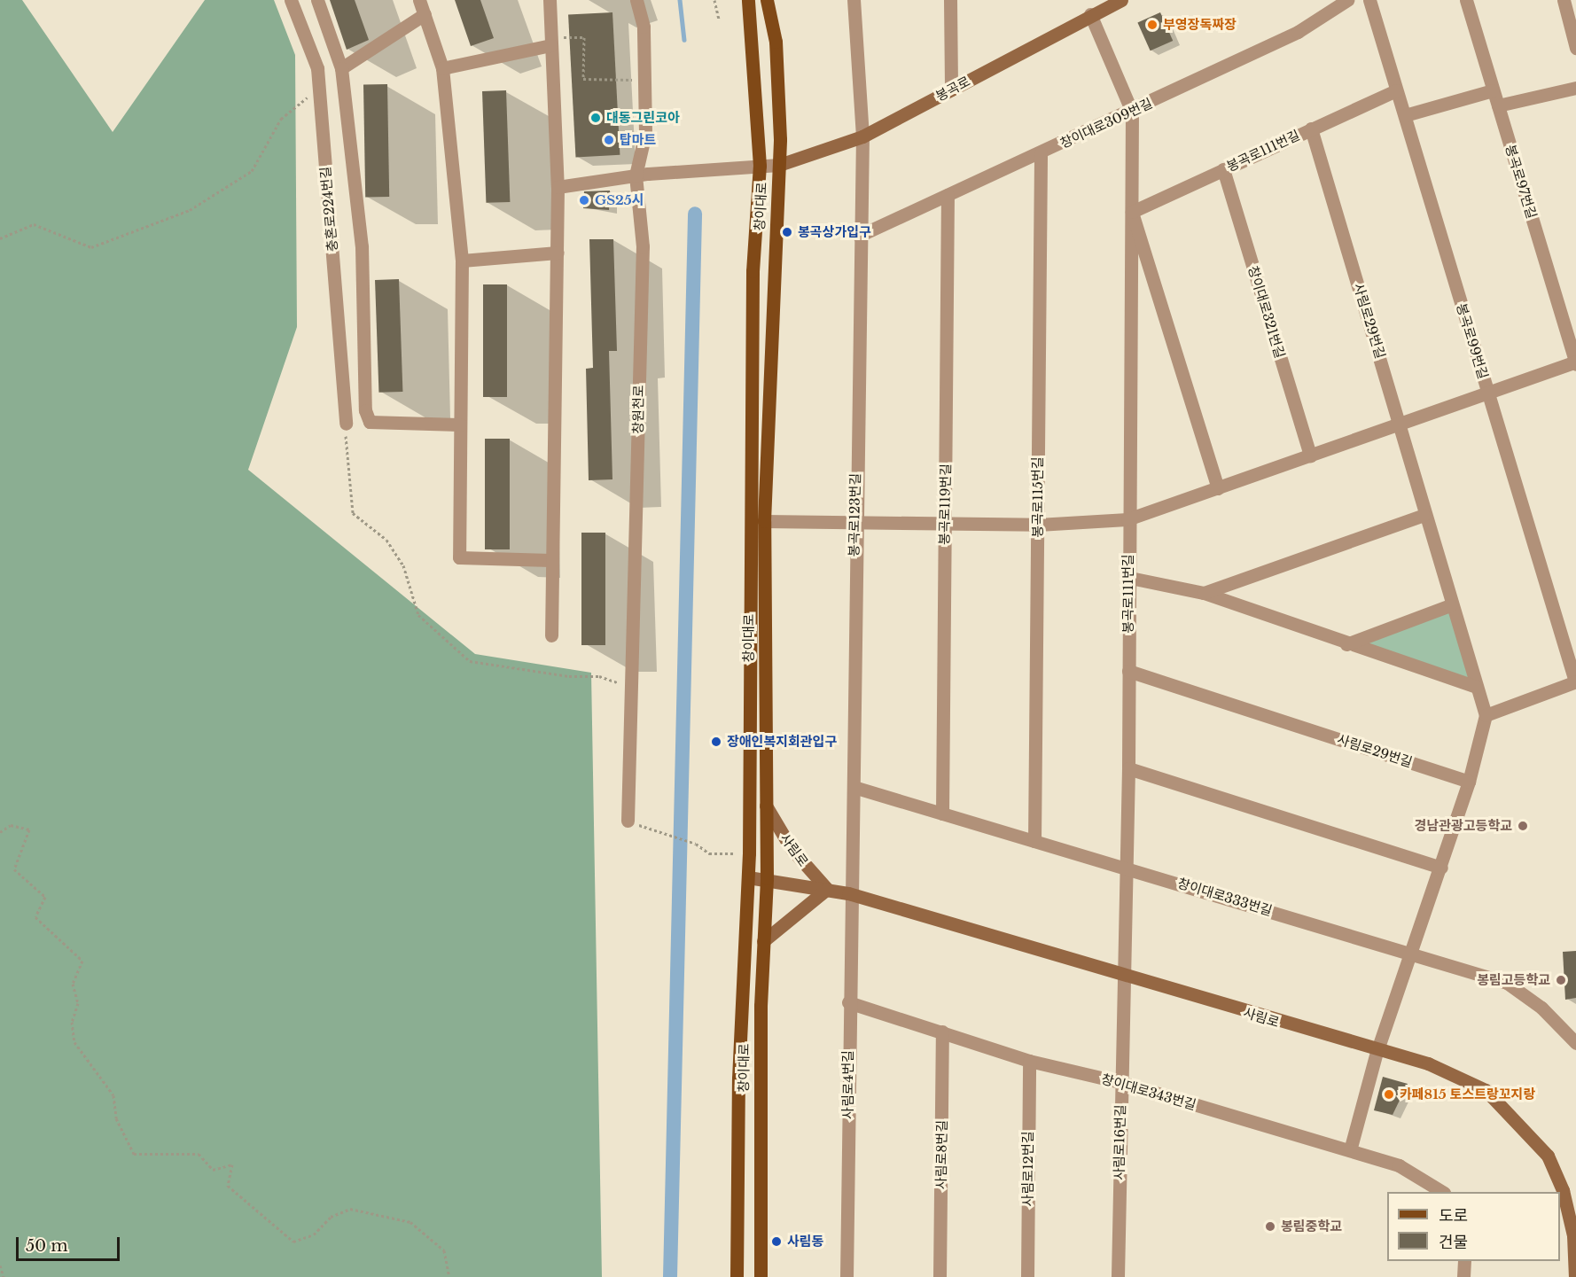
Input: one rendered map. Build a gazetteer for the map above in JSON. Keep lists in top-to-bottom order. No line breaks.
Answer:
{"streets":{"main road":["창이대로"],"street":["봉곡로","창이대로309번길","봉곡로111번길","봉곡로97번길","충혼로224번길","창이대로321번길","사림로29번길","봉곡로99번길","창원천로","봉곡로115번길","봉곡로119번길","봉곡로123번길","사림로","창이대로333번길","사림로4번길","창이대로343번길","사림로16번길","사림로8번길","사림로12번길"]},"crossings":[["봉곡로","봉곡로111번길"],["봉곡로","창이대로"],["봉곡로","봉곡로123번길"],["창이대로309번길","봉곡로111번길"],["창이대로309번길","봉곡로115번길"],["창이대로309번길","봉곡로119번길"],["창이대로309번길","봉곡로123번길"],["봉곡로111번길","창이대로321번길"],["봉곡로111번길","사림로29번길"],["봉곡로111번길","봉곡로99번길"],["봉곡로111번길","사림로"],["봉곡로111번길","창이대로333번길"],["봉곡로111번길","사림로16번길"],["창이대로","사림로"],["봉곡로115번길","창이대로333번길"],["봉곡로119번길","창이대로333번길"],["봉곡로123번길","사림로"],["봉곡로123번길","창이대로333번길"],["봉곡로123번길","사림로4번길"],["사림로","사림로4번길"],["사림로","사림로16번길"],["사림로4번길","창이대로343번길"],["창이대로343번길","사림로16번길"],["창이대로343번길","사림로8번길"],["창이대로343번길","사림로12번길"]],"places":["부영장독짜장","대동그린코아","탑마트","GS25시","봉곡상가입구","장애인복지회관입구","경남관광고등학교","봉림고등학교","카페815 토스트랑꼬지랑","봉림중학교","사림동"],"legend":["도로","건물"],"scale_bar":"50 m"}
